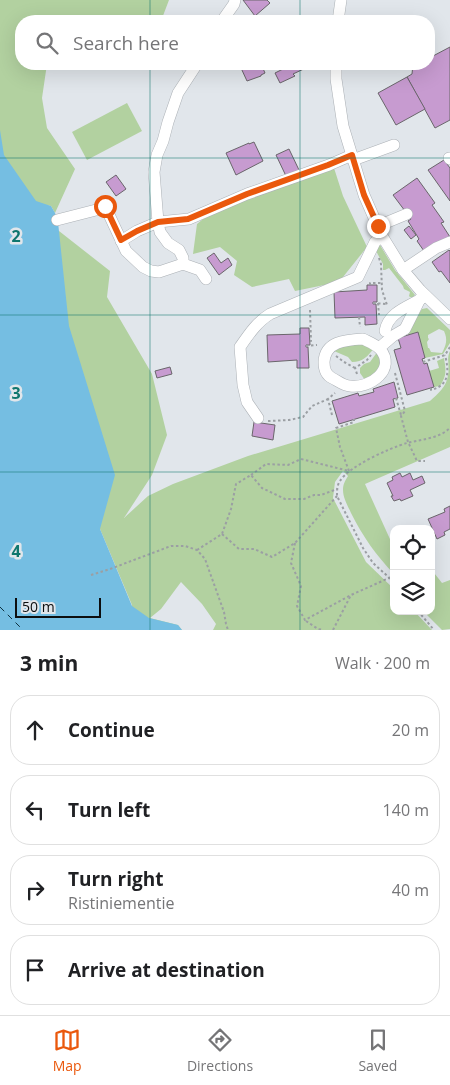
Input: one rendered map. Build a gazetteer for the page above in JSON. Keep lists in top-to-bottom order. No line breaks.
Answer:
{"scale_bar":"50 m","page":{"search":"Search here","scale":"50 m","heading":["3 min","Walk · 200 m"],"list":[["Continue","20 m"],["Turn left","140 m"],["Turn right","Ristiniementie","40 m"],"Arrive at destination"],"nav":["Map","Directions","Saved"]},"grid":{"rows":["2","3","4"]}}
